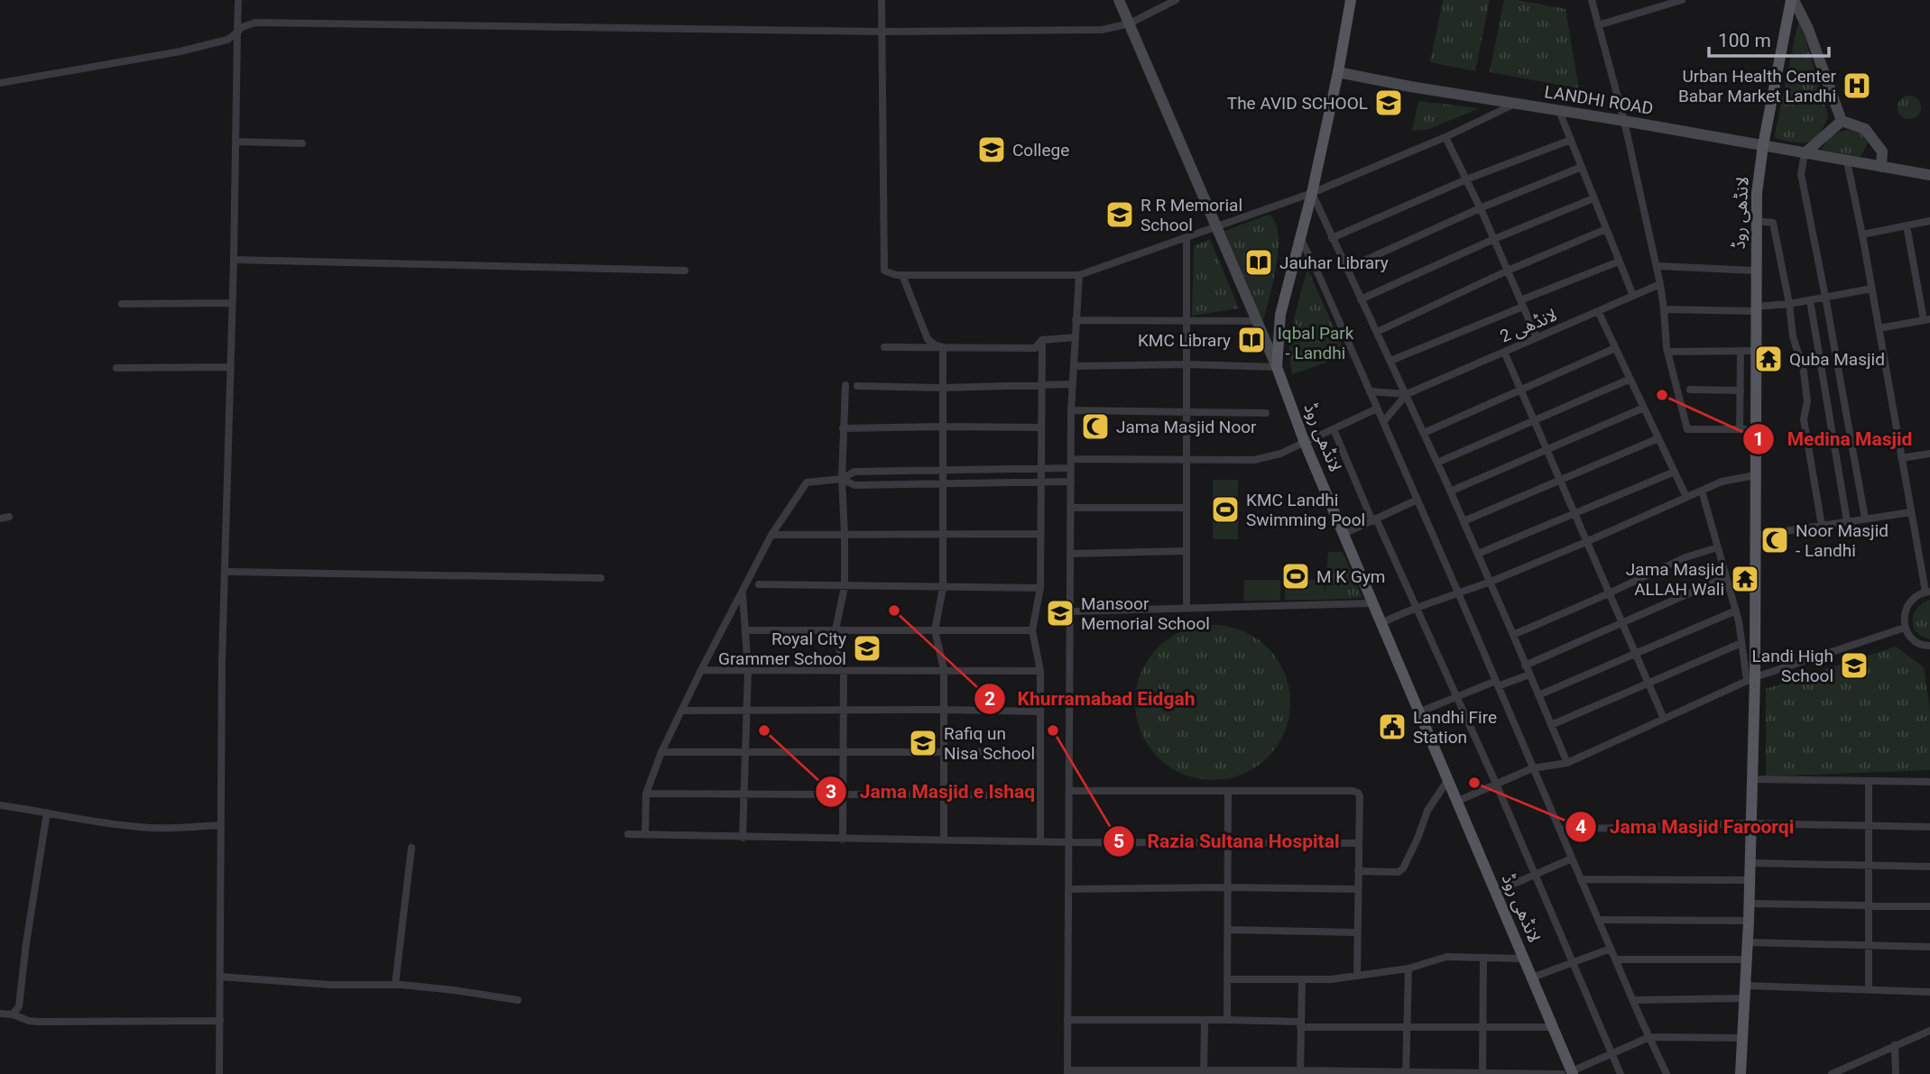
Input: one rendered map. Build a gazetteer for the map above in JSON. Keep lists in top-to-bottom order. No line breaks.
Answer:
{"streets":{"main road":["لانڈھی روڈ"],"street":["LANDHI ROAD","لانڈھی 2"]},"crossings":[["LANDHI ROAD","لانڈھی روڈ"]],"parks":["Iqbal Park - Landhi"],"places":{"hospital":["Urban Health Center Babar Market Landhi"],"school or university":["The AVID SCHOOL","College","R R Memorial School","Mansoor Memorial School","Royal City Grammer School","Landi High School","Rafiq un Nisa School"],"library":["Jauhar Library","KMC Library"],"temple":["Quba Masjid","Jama Masjid ALLAH Wali"],"other":["Medina Masjid","Khurramabad Eidgah","Jama Masjid e Ishaq","Razia Sultana Hospital","Jama Masjid Faroorqi"],"mosque":["Jama Masjid Noor","Noor Masjid - Landhi"],"sports":["KMC Landhi Swimming Pool","M K Gym"],"public building":["Landhi Fire Station"]},"scale_bar":"100 m"}
